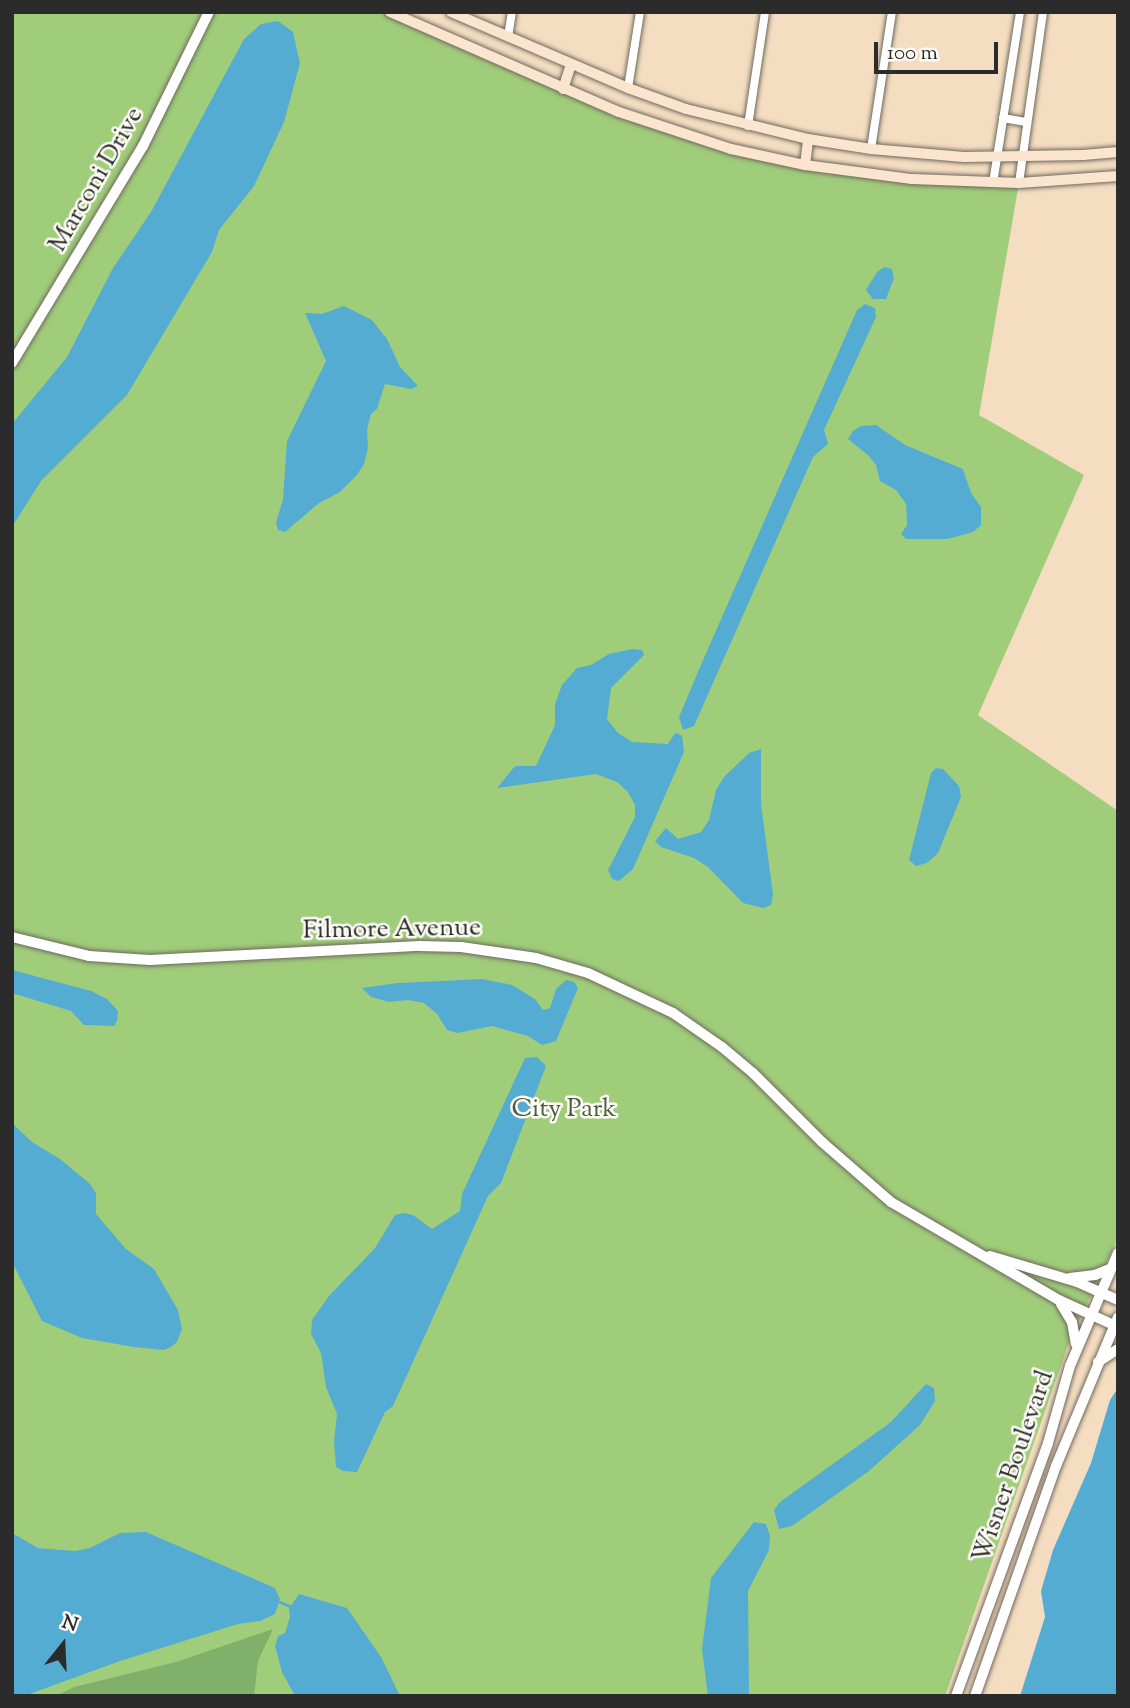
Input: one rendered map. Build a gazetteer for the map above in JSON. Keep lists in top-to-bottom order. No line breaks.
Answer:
{"streets":{"street":["Marconi Drive","Filmore Avenue","Wisner Boulevard"]},"crossings":[["Filmore Avenue","Wisner Boulevard"]],"parks":["City Park"],"scale_bar":"100 m","north":"top"}
